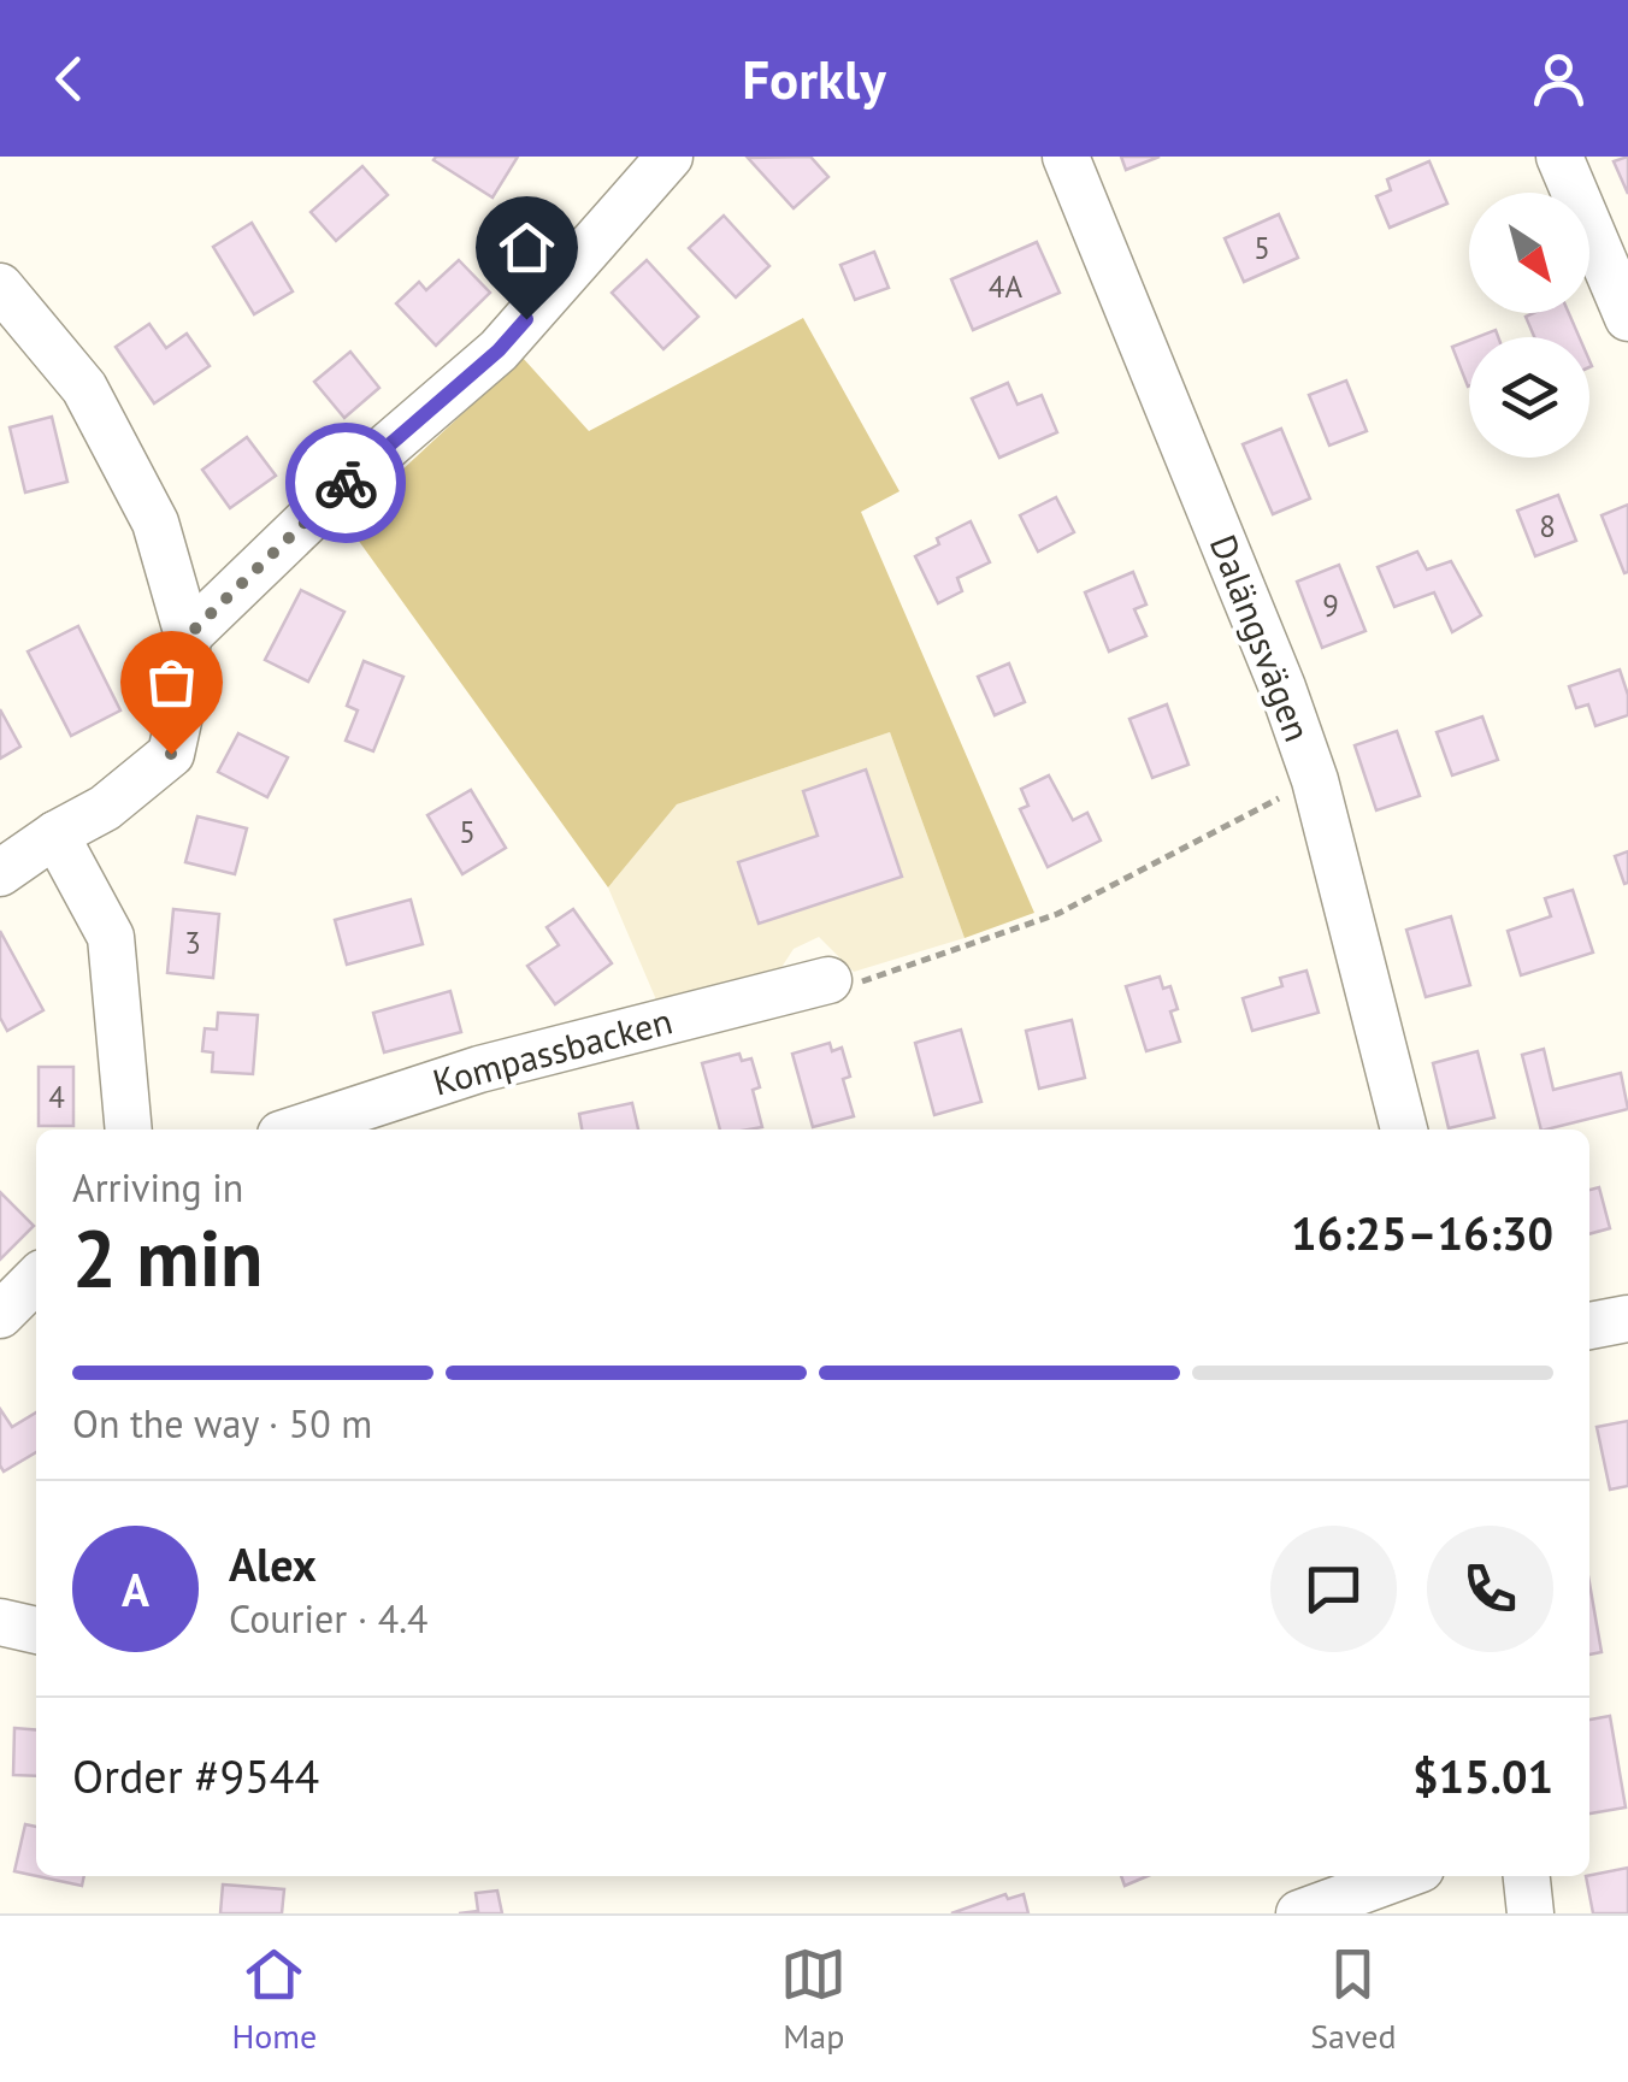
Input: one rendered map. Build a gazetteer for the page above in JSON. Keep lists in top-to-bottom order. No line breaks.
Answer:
{"streets":{"street":["Dalängsvägen","Kompassbacken"]},"house_numbers":["5","4A","8","9","5","3","4"],"north":"bottom right","page":{"header":"Forkly","heading":["2 min","Arriving in","16:25–16:30"],"panel":["Alex","Courier · 4.4","Order #9544","$15.01"],"bar":"On the way · 50 m","round":"A","tabs":["Home","Map","Saved"]}}
